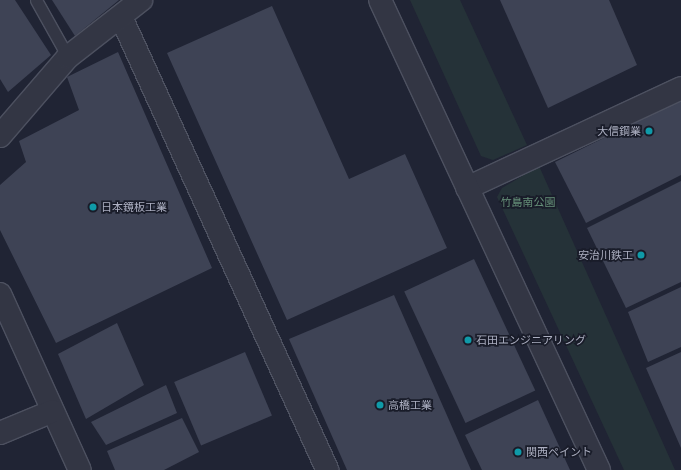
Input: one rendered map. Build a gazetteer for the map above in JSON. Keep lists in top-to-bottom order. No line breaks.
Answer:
{"parks":["竹島南公園"],"places":["大信鋼業","日本鏡板工業","安治川鉄工","石田エンジニアリング","高橋工業","関西ペイント"]}
